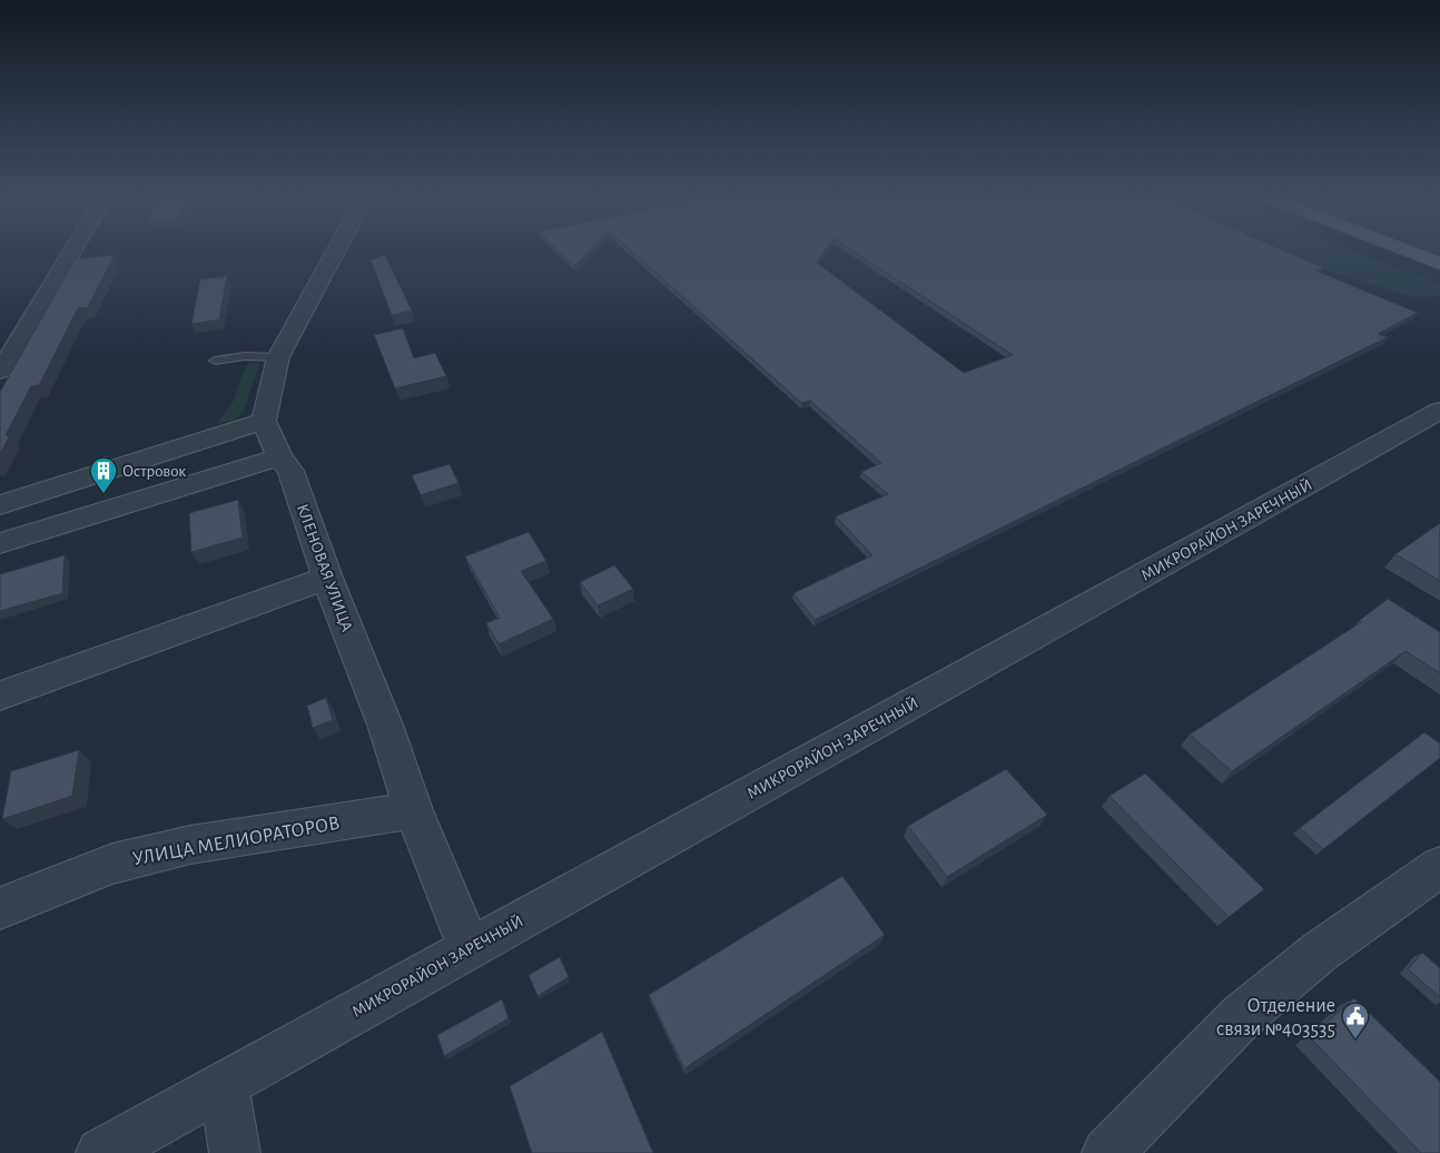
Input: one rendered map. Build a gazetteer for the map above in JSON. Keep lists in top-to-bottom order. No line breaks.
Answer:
{"streets":{"street":["МИКРОРАЙОН ЗАРЕЧНЫЙ","КЛЕНОВАЯ УЛИЦА","УЛИЦА МЕЛИОРАТОРОВ"]},"crossings":[["МИКРОРАЙОН ЗАРЕЧНЫЙ","КЛЕНОВАЯ УЛИЦА"],["КЛЕНОВАЯ УЛИЦА","УЛИЦА МЕЛИОРАТОРОВ"]],"places":{"building":["Островок"],"public building":["Отделение связи №403535"]}}
